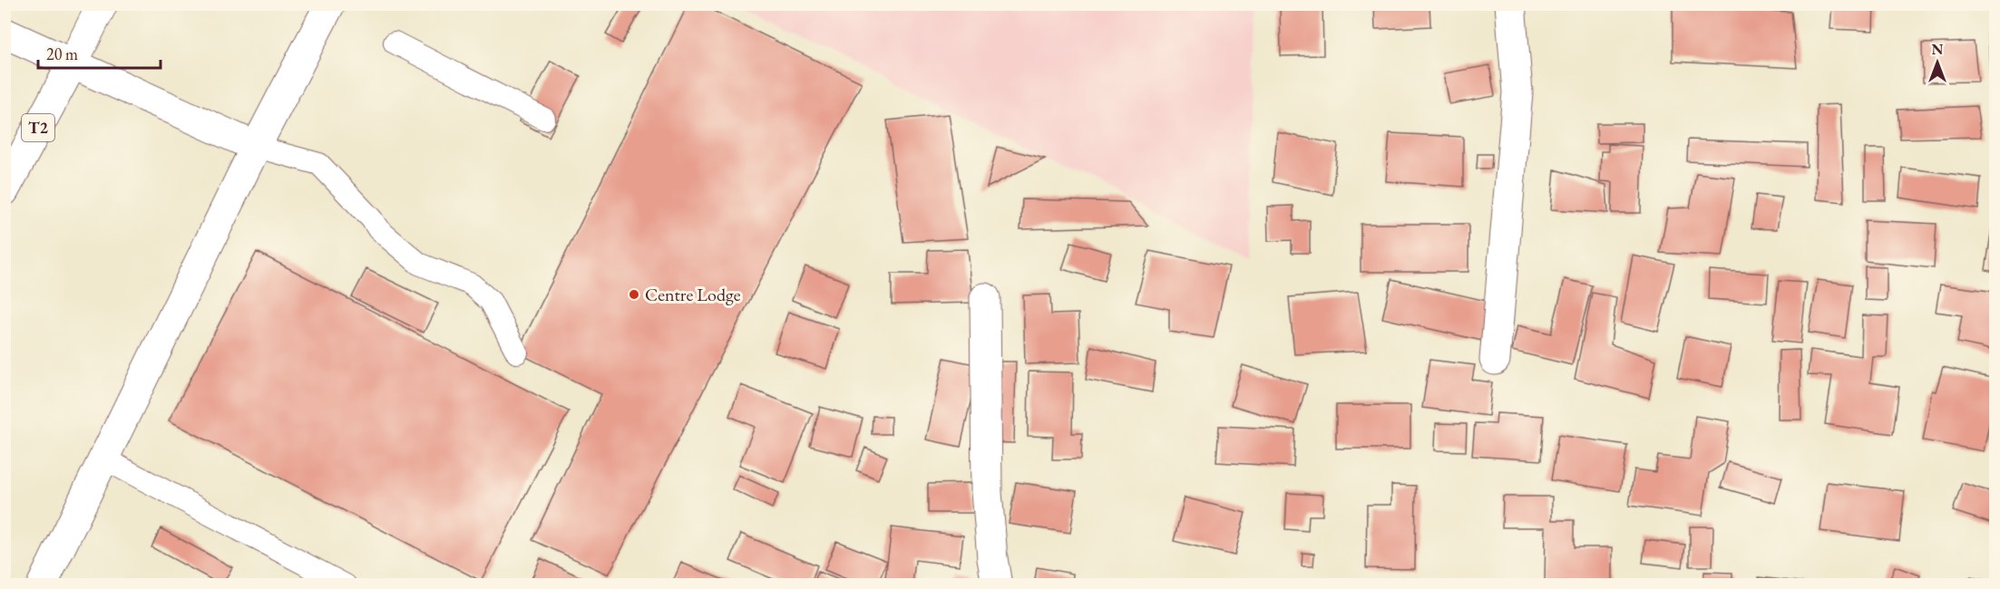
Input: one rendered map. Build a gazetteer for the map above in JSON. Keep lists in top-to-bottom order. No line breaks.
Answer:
{"streets":{"street":["T2"]},"places":["Centre Lodge"],"scale_bar":"20 m","north":"top"}
